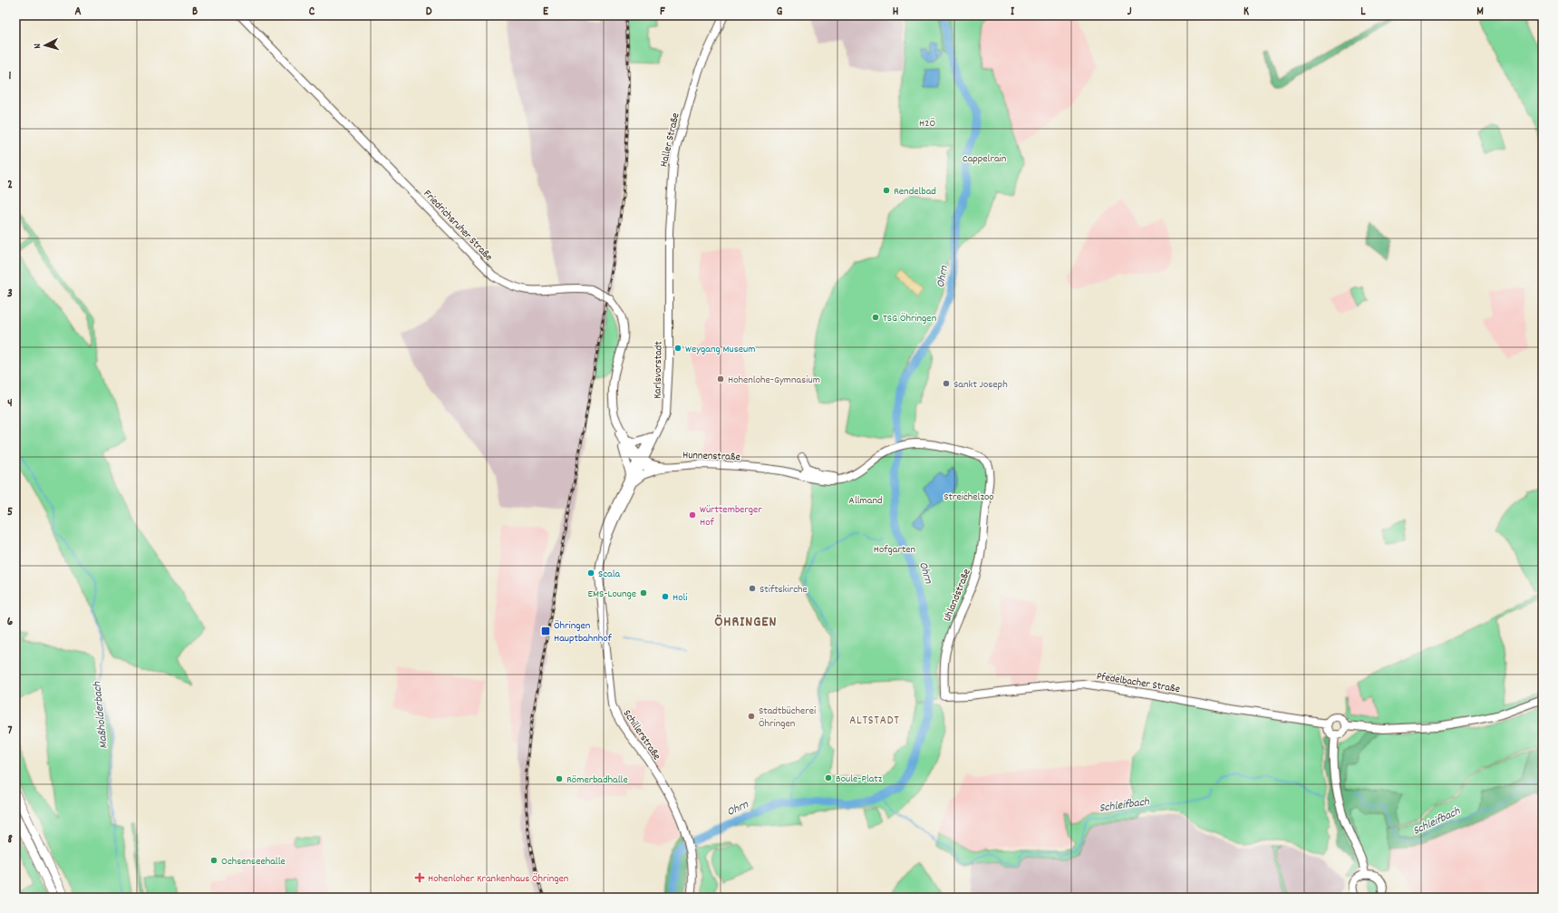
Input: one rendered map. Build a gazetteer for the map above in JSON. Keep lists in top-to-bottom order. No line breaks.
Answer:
{"streets":{"main road":["Haller Straße","Friedrichsruher Straße","Karlsvorstadt","Hunnenstraße","Uhlandstraße","Pfedelbacher Straße","Schillerstraße"]},"crossings":[["Haller Straße","Karlsvorstadt"],["Friedrichsruher Straße","Karlsvorstadt"],["Friedrichsruher Straße","Hunnenstraße"],["Friedrichsruher Straße","Schillerstraße"],["Karlsvorstadt","Hunnenstraße"],["Karlsvorstadt","Schillerstraße"],["Hunnenstraße","Uhlandstraße"],["Hunnenstraße","Schillerstraße"],["Uhlandstraße","Pfedelbacher Straße"]],"districts":["ÖHRINGEN","ALTSTADT"],"water":["Ohrn","Maßholderbach","Schleifbach"],"parks":["H2Ö","Cappelrain","Streichelzoo","Allmand","Hofgarten"],"places":{"other":["Rendelbad","TSG Öhringen","Weygang Museum","Hohenlohe-Gymnasium","Sankt Joseph","Württemberger Hof","Scala","Stiftskirche","EMS-Lounge","Holi","Stadtbücherei Öhringen","Boule-Platz","Römerbadhalle","Ochsenseehalle"],"transit":["Öhringen Hauptbahnhof"],"health":["Hohenloher Krankenhaus Öhringen"]},"north":"left","grid":{"columns":["A","B","C","D","E","F","G","H","I","J","K","L","M"],"rows":["1","2","3","4","5","6","7","8"]}}
